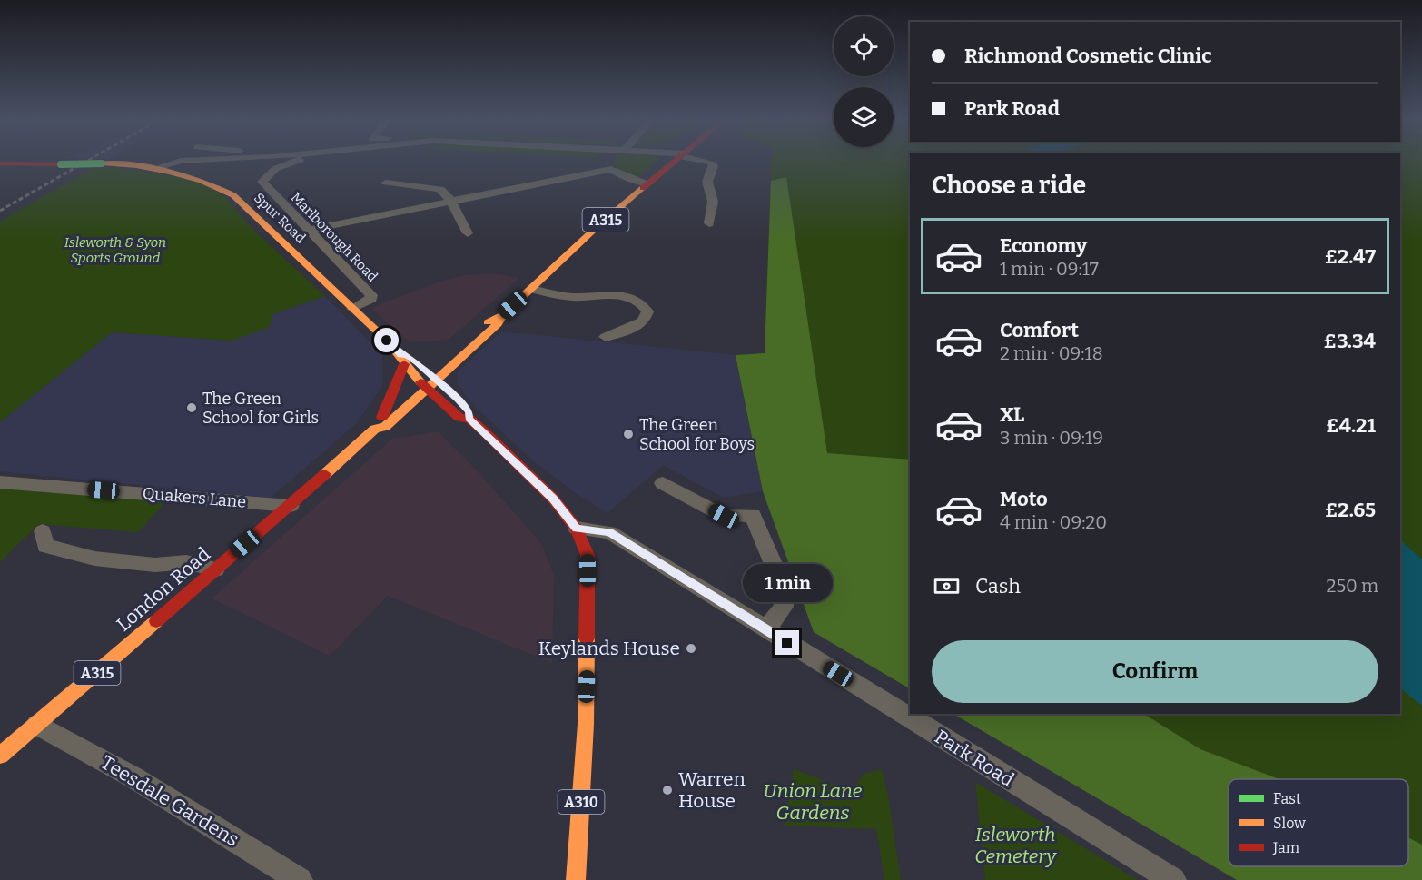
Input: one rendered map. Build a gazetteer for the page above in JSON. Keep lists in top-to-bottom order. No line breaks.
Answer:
{"streets":{"main road":["Spur Road","A315","London Road","A310"],"street":["Marlborough Road","Quakers Lane","Park Road","Teesdale Gardens"]},"crossings":[["Spur Road","Marlborough Road"],["Spur Road","London Road"],["Spur Road","A310"],["A315","London Road"],["Quakers Lane","London Road"],["London Road","Teesdale Gardens"],["London Road","A310"],["Park Road","A310"]],"parks":["Isleworth & Syon Sports Ground","Union Lane Gardens","Isleworth Cemetery"],"places":["The Green School for Girls","The Green School for Boys","Keylands House","Warren House"],"legend":["Fast","Slow","Jam"],"page":{"banner":["Richmond Cosmetic Clinic","Park Road"],"heading":"Choose a ride","list":[{"name":"Economy","note":"1 min · 09:17","value":"£2.47"},{"name":"Comfort","note":"2 min · 09:18","value":"£3.34"},{"name":"XL","note":"3 min · 09:19","value":"£4.21"},{"name":"Moto","note":"4 min · 09:20","value":"£2.65"}],"pay":["Cash","250 m"],"bubble":"1 min","buttons":"Confirm"}}
